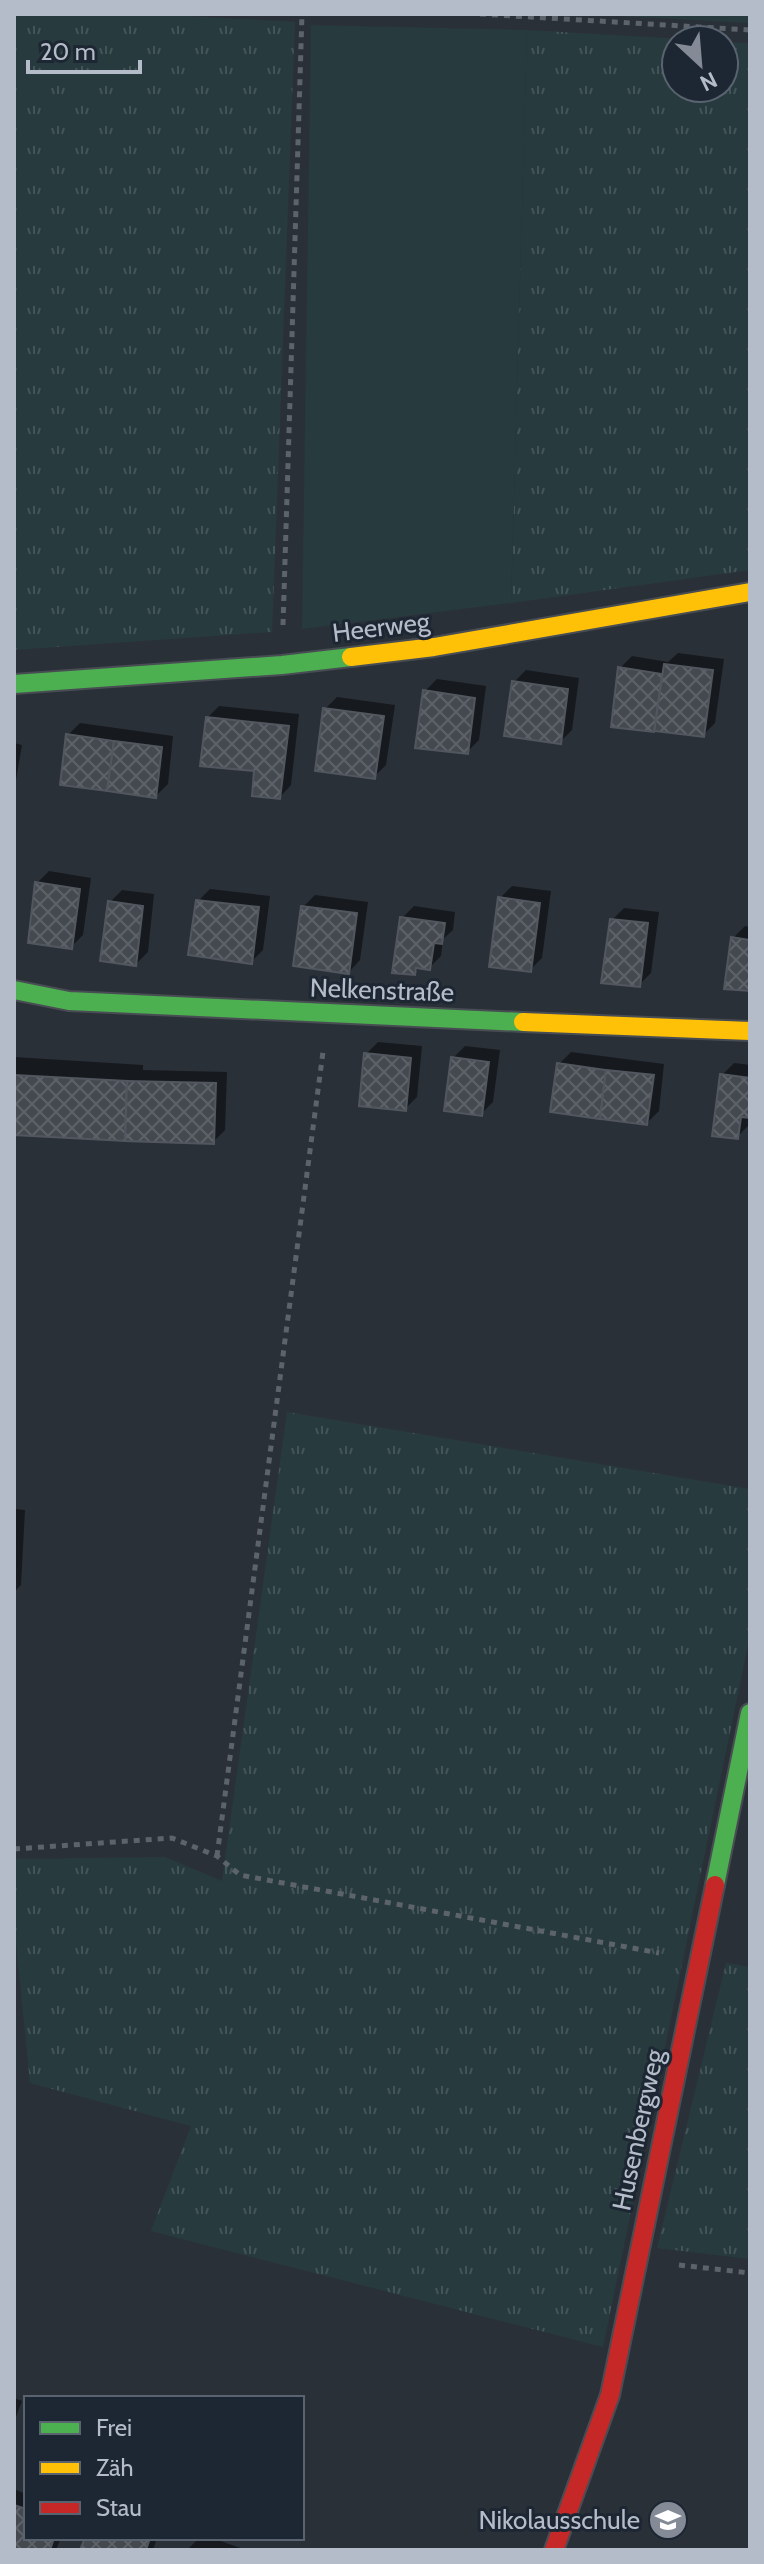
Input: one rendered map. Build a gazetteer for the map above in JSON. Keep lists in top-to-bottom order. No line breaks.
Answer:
{"streets":{"street":["Heerweg","Nelkenstraße","Husenbergweg"]},"places":{"school or university":["Nikolausschule"]},"legend":["Frei","Zäh","Stau"],"scale_bar":"20 m","north":"bottom right"}
